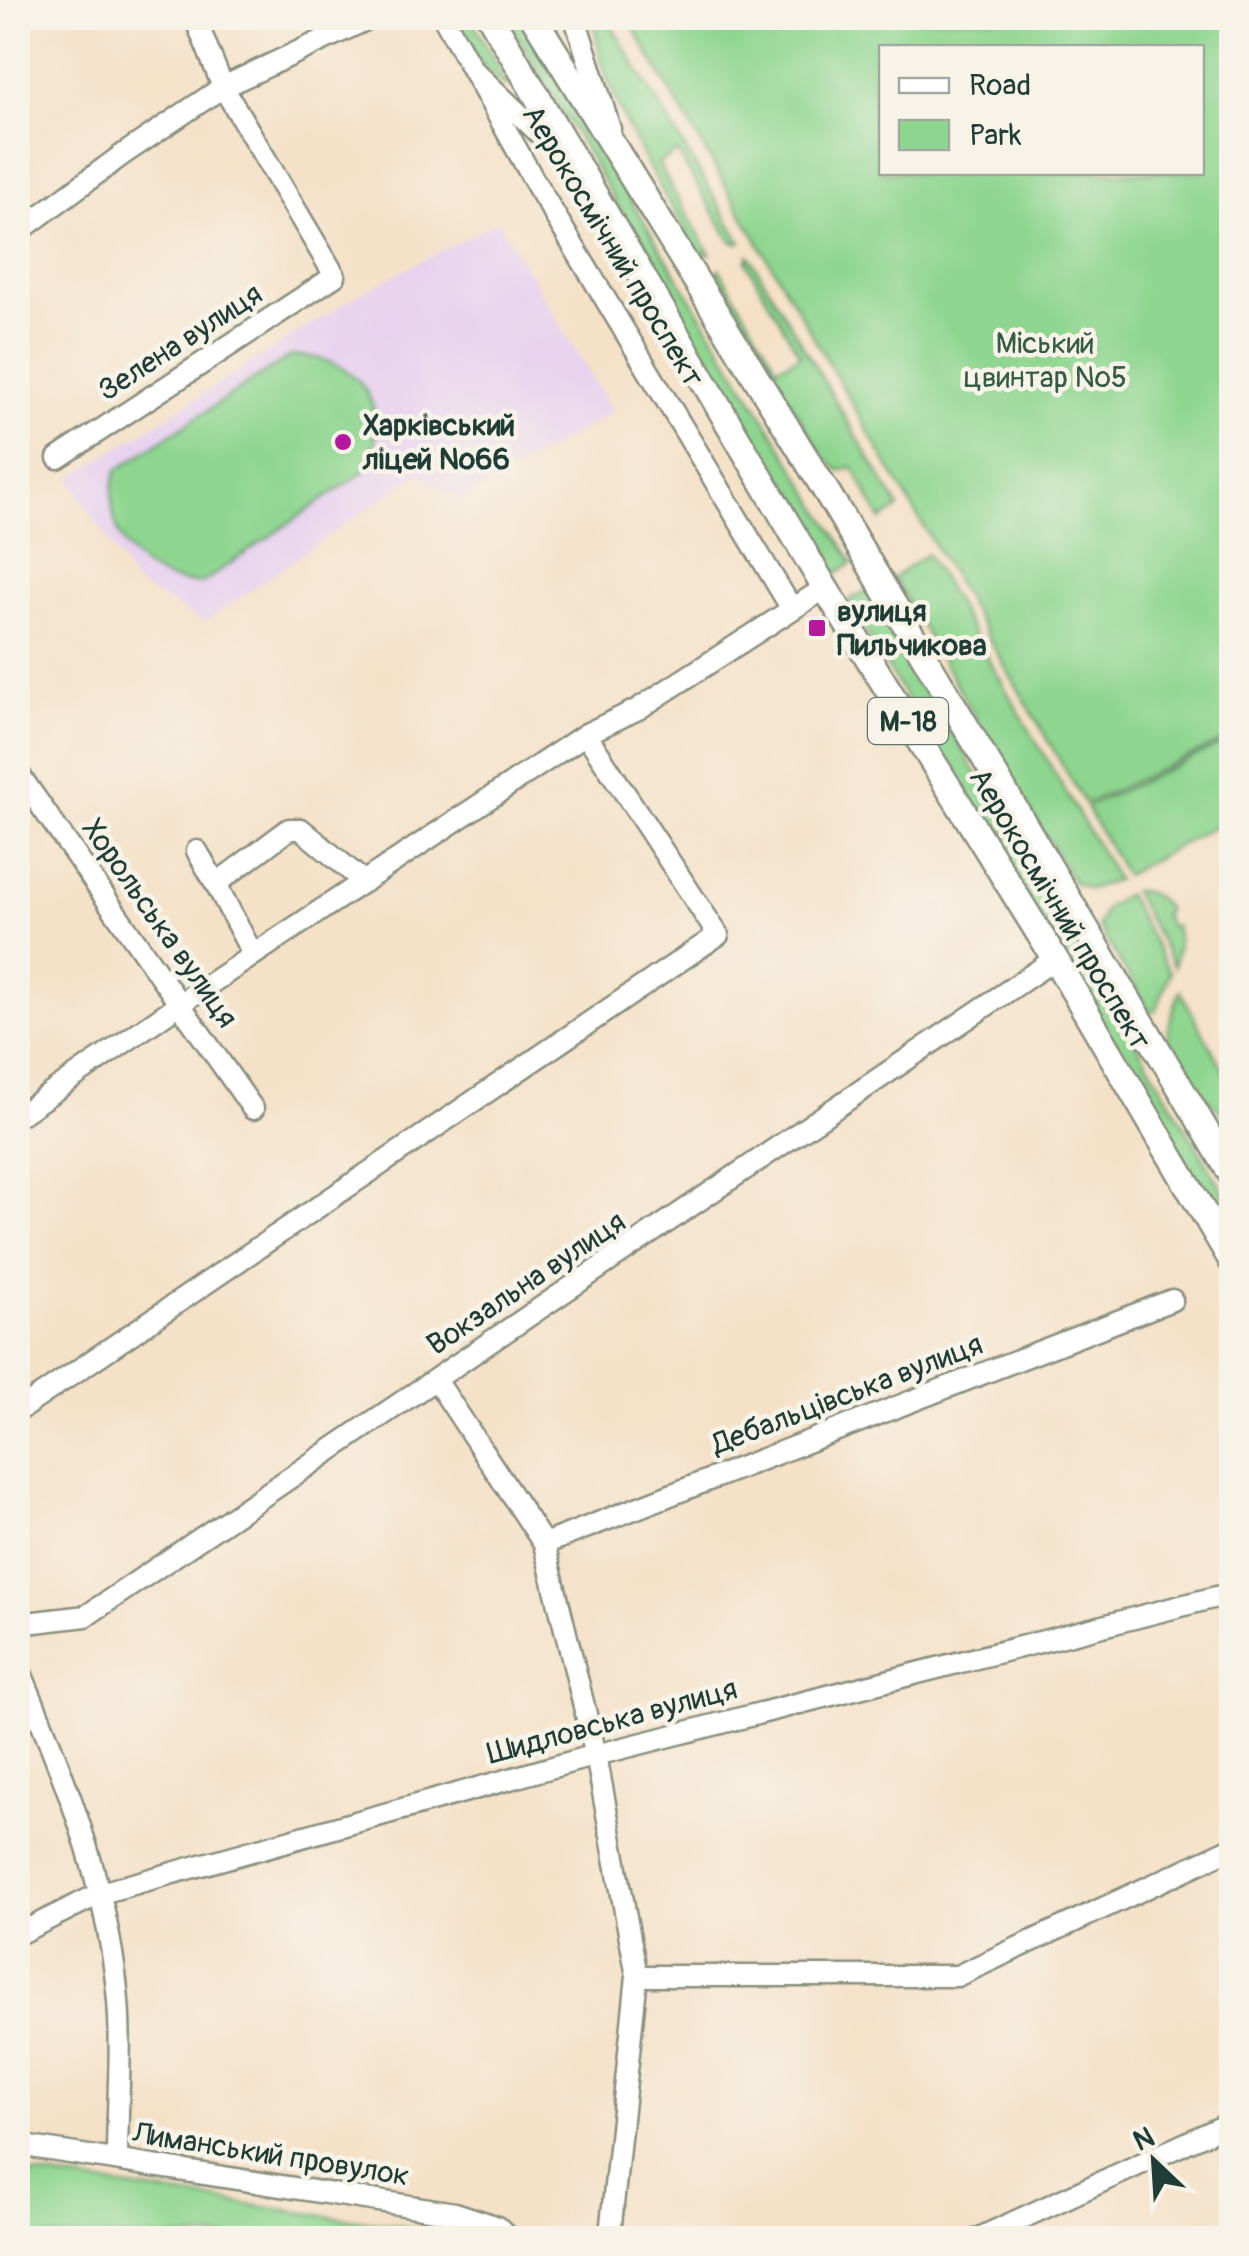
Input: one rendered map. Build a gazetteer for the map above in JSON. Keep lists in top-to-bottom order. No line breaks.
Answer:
{"streets":{"main road":["Аерокосмічний проспект","М-18"],"street":["Зелена вулиця","Хорольська вулиця","Вокзальна вулиця","Дебальцівська вулиця","Шидловська вулиця","Лиманський провулок"]},"crossings":[["Аерокосмічний проспект","Вокзальна вулиця"]],"parks":["Міський цвинтар №5"],"places":{"other":["Харківський ліцей №66"],"transit":["вулиця Пильчикова"]},"legend":["Road","Park"],"north":"top left"}
